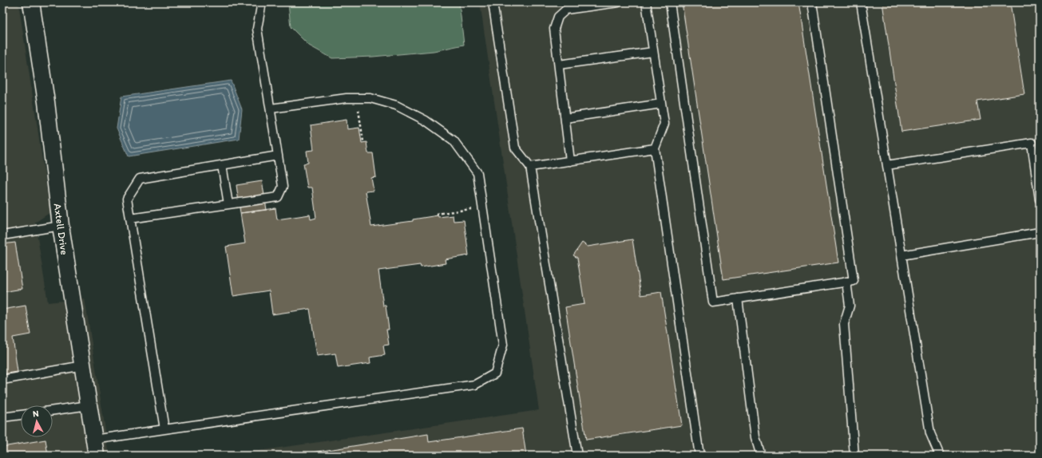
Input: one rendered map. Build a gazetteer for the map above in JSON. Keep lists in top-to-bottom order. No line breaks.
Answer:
{"streets":{"street":["Axtell Drive"]},"north":"top"}
